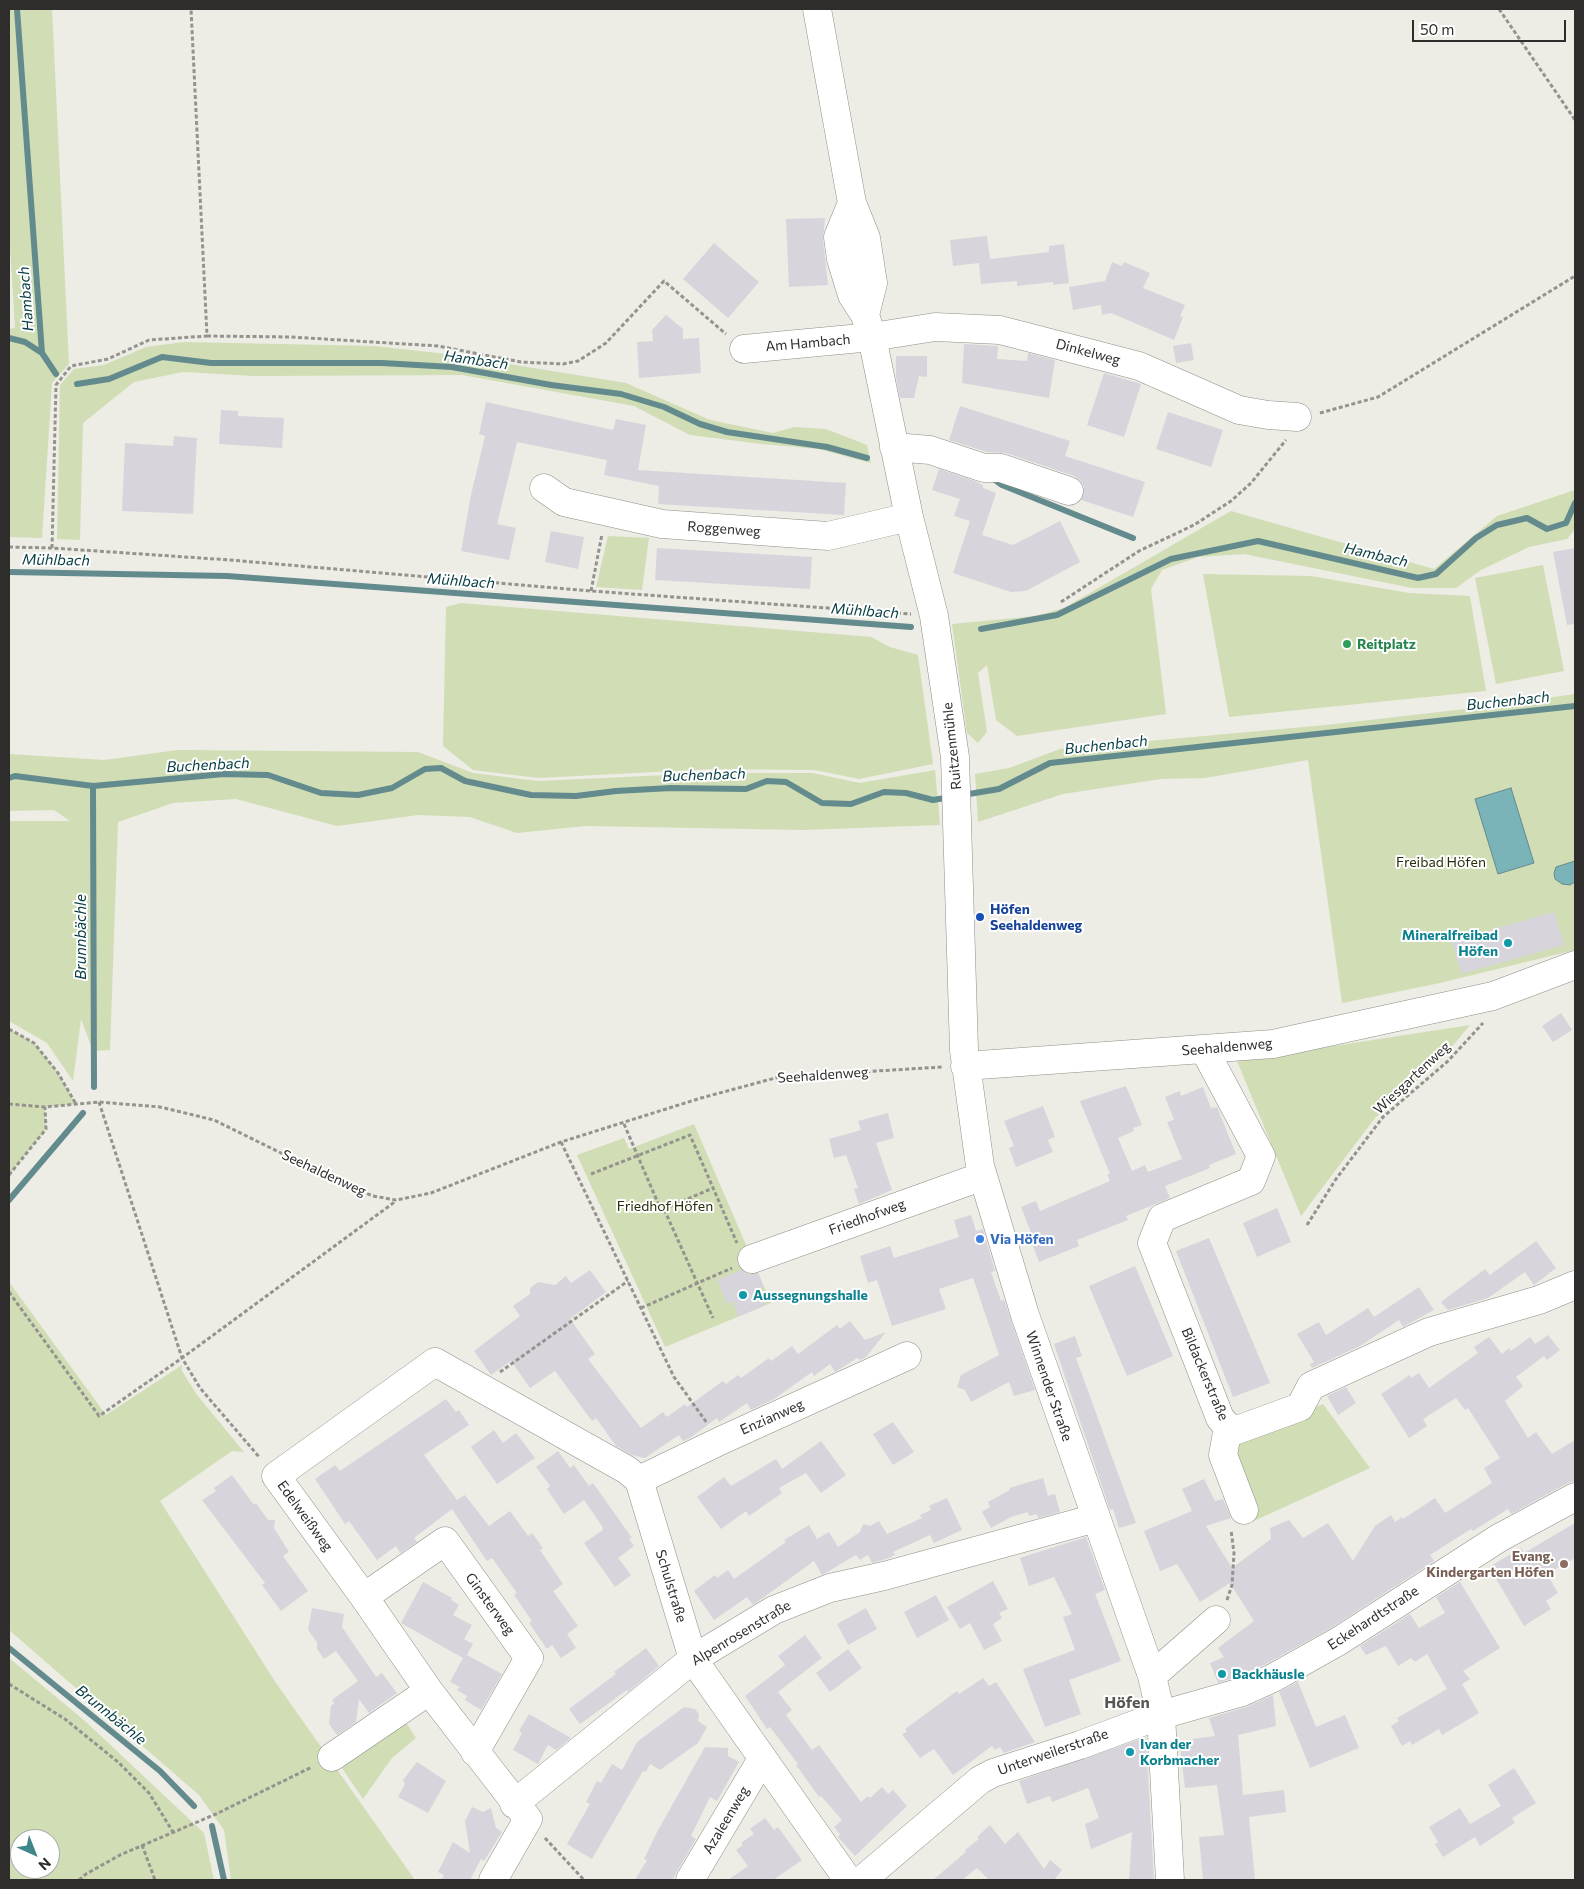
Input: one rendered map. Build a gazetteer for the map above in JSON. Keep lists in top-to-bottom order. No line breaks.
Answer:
{"streets":{"street":["Am Hambach","Dinkelweg","Roggenweg","Ruitzenmühle","Seehaldenweg","Friedhofweg","Bildackerstraße","Winnender Straße","Enzianweg","Edelweißweg","Schulstraße","Ginsterweg","Eckehardtstraße","Alpenrosenstraße","Unterweilerstraße","Azaleenweg"],"path":["Wiesgartenweg"]},"crossings":[["Am Hambach","Dinkelweg"],["Am Hambach","Ruitzenmühle"],["Dinkelweg","Ruitzenmühle"],["Roggenweg","Ruitzenmühle"],["Ruitzenmühle","Seehaldenweg"],["Ruitzenmühle","Winnender Straße"],["Seehaldenweg","Wiesgartenweg"],["Seehaldenweg","Bildackerstraße"],["Seehaldenweg","Winnender Straße"],["Friedhofweg","Winnender Straße"],["Winnender Straße","Eckehardtstraße"],["Winnender Straße","Alpenrosenstraße"],["Winnender Straße","Unterweilerstraße"],["Enzianweg","Schulstraße"],["Edelweißweg","Ginsterweg"],["Edelweißweg","Alpenrosenstraße"],["Schulstraße","Alpenrosenstraße"],["Schulstraße","Azaleenweg"],["Eckehardtstraße","Unterweilerstraße"]],"districts":["Höfen"],"water":["Hambach","Mühlbach","Buchenbach","Brunnbächle"],"parks":["Freibad Höfen","Friedhof Höfen"],"places":["Reitplatz","Höfen Seehaldenweg","Mineralfreibad Höfen","Via Höfen","Aussegnungshalle","Evang. Kindergarten Höfen","Backhäusle","Ivan der Korbmacher"],"scale_bar":"50 m","north":"bottom right"}
